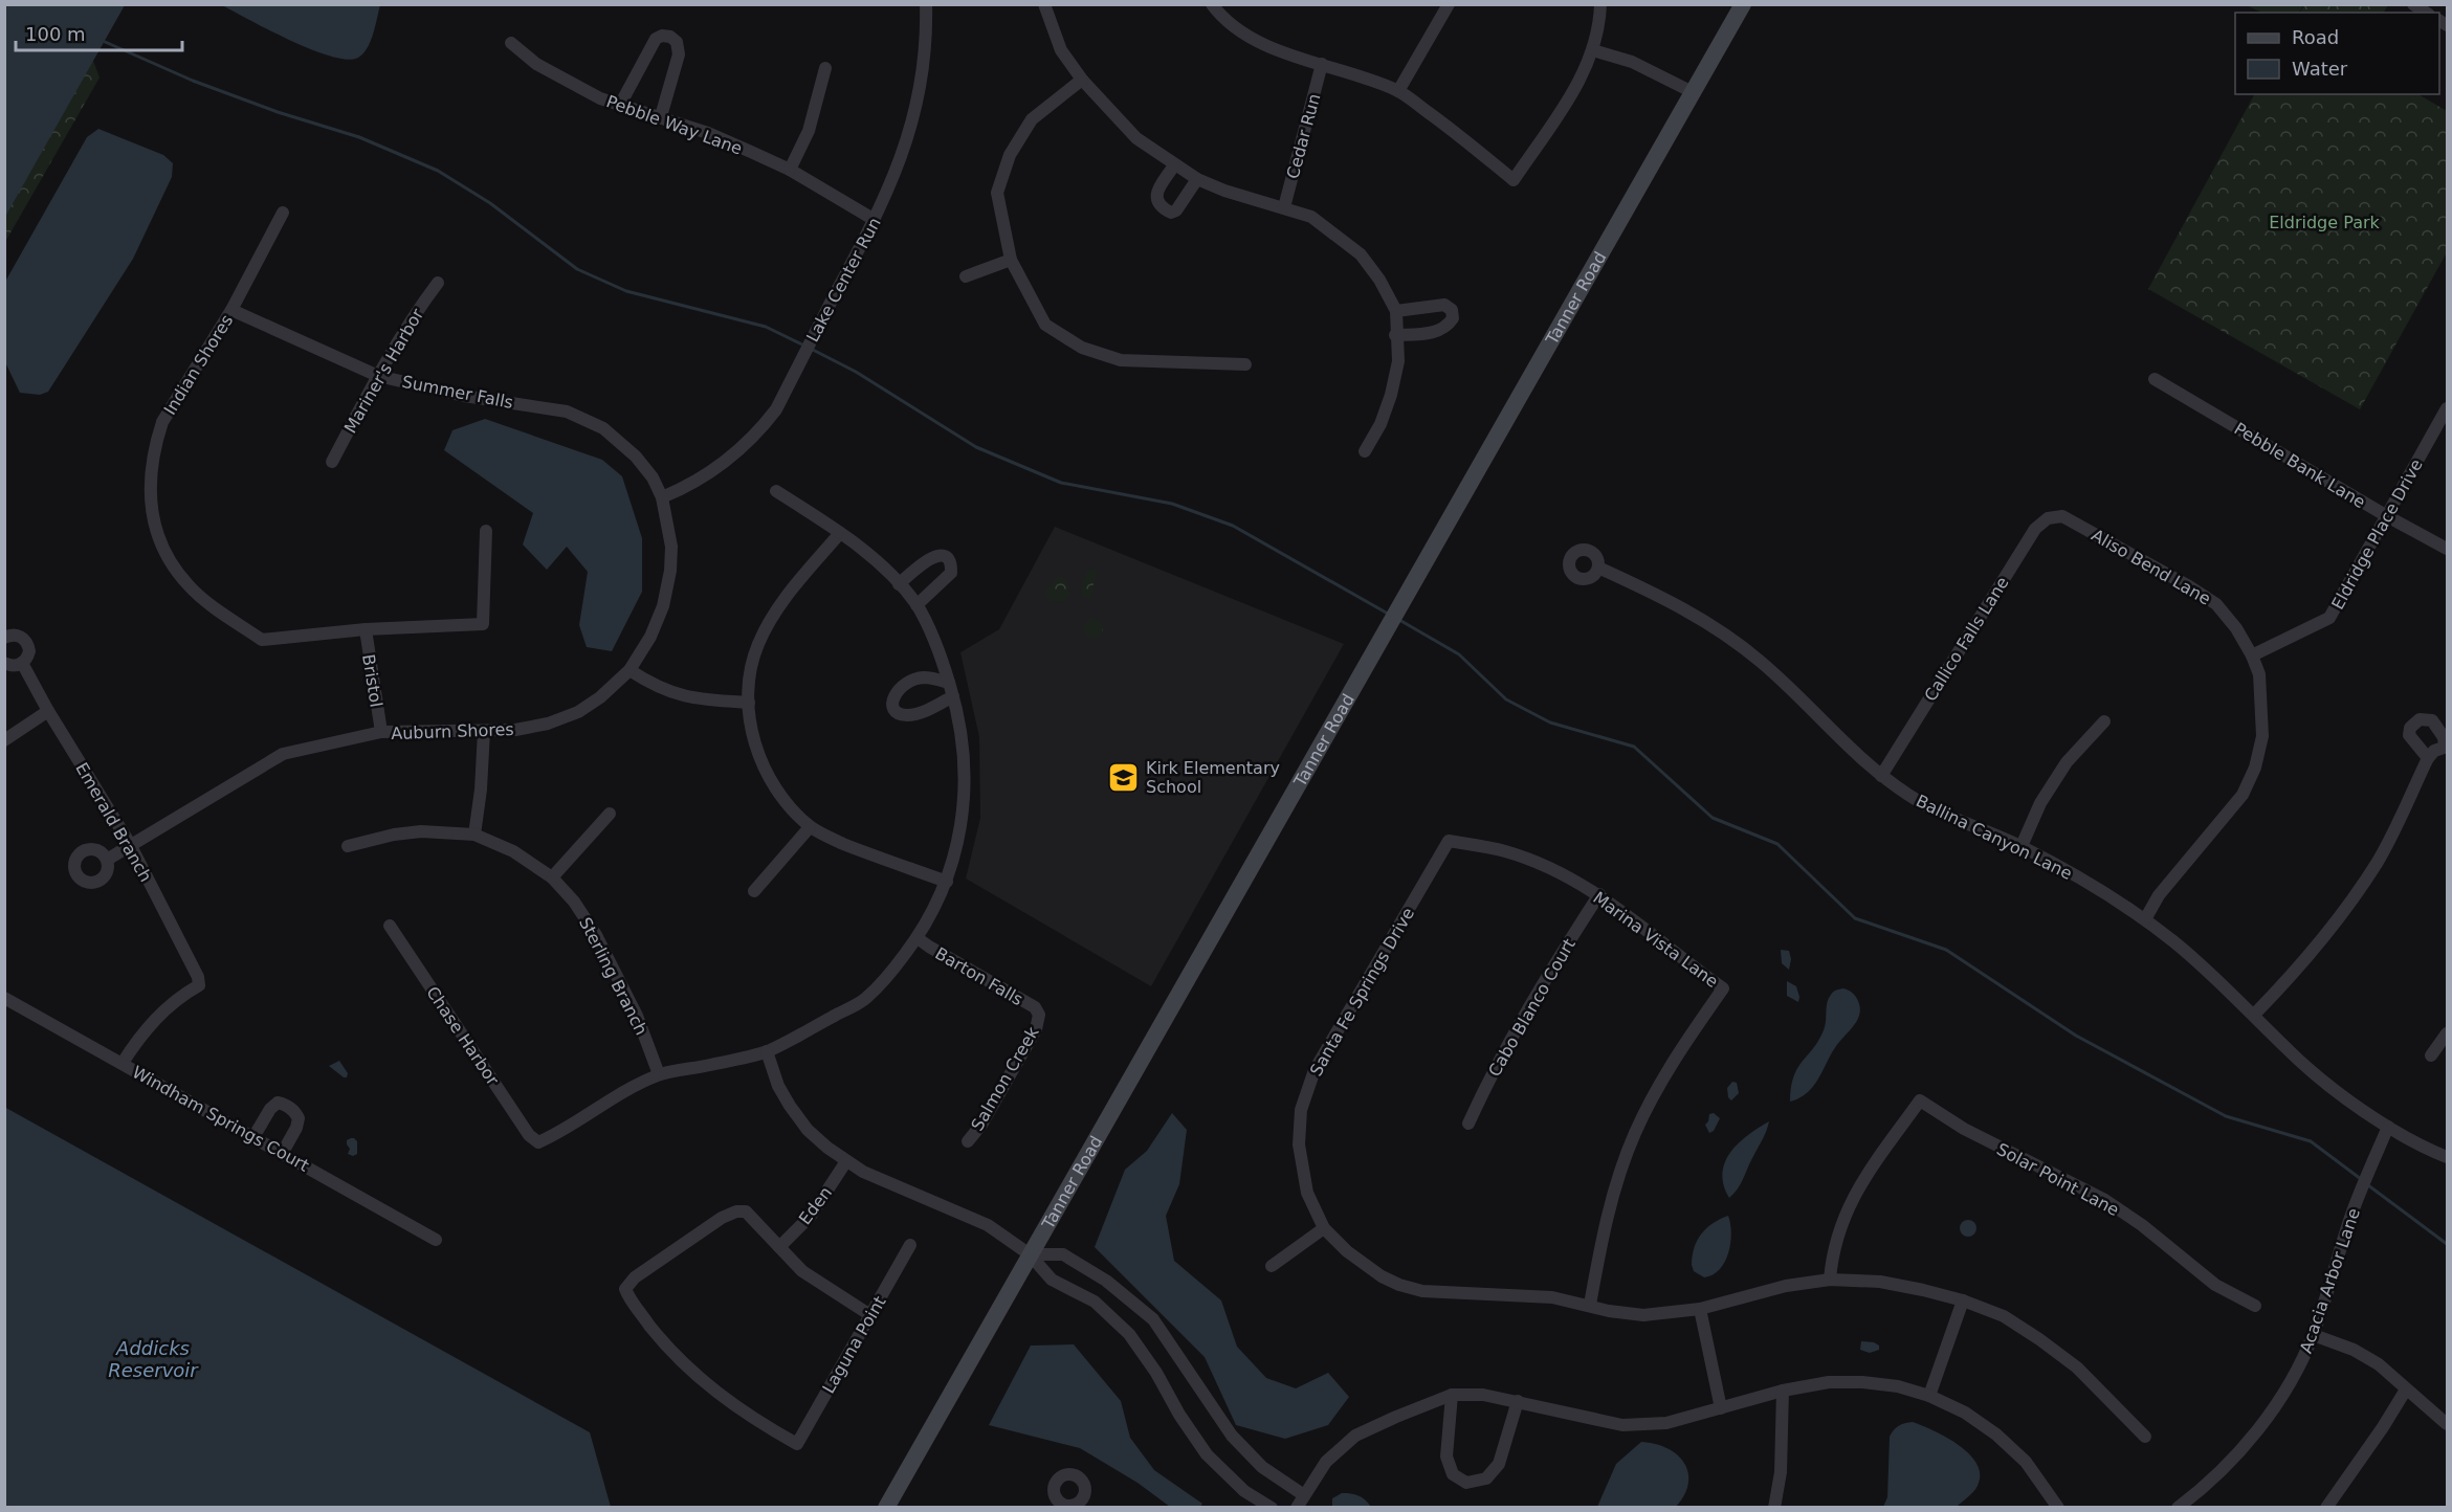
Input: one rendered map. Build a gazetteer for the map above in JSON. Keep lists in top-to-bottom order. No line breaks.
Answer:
{"streets":{"main road":["Tanner Road"],"street":["Pebble Way Lane","Cedar Run","Lake Center Run","Indian Shores","Mariner's Harbor","Summer Falls","Pebble Bank Lane","Eldridge Place Drive","Aliso Bend Lane","Callico Falls Lane","Bristol","Auburn Shores","Emerald Branch","Ballina Canyon Lane","Marina Vista Lane","Sterling Branch","Barton Falls","Santa Fe Springs Drive","Cabo Blanco Court","Chase Harbor","Salmon Creek","Windham Springs Court","Solar Point Lane","Eden","Acacia Arbor Lane","Laguna Point"]},"crossings":[["Pebble Way Lane","Lake Center Run"],["Lake Center Run","Summer Falls"],["Lake Center Run","Auburn Shores"],["Indian Shores","Summer Falls"],["Indian Shores","Bristol"],["Mariner's Harbor","Summer Falls"],["Summer Falls","Auburn Shores"],["Pebble Bank Lane","Eldridge Place Drive"],["Eldridge Place Drive","Aliso Bend Lane"],["Aliso Bend Lane","Callico Falls Lane"],["Aliso Bend Lane","Ballina Canyon Lane"],["Callico Falls Lane","Ballina Canyon Lane"],["Bristol","Auburn Shores"],["Auburn Shores","Emerald Branch"],["Emerald Branch","Windham Springs Court"],["Ballina Canyon Lane","Acacia Arbor Lane"],["Marina Vista Lane","Santa Fe Springs Drive"],["Marina Vista Lane","Cabo Blanco Court"],["Sterling Branch","Chase Harbor"],["Barton Falls","Salmon Creek"],["Santa Fe Springs Drive","Solar Point Lane"],["Eden","Laguna Point"]],"water":["Addicks Reservoir"],"parks":["Eldridge Park"],"places":{"school or university":["Kirk Elementary School"]},"legend":["Road","Water"],"scale_bar":"100 m"}
